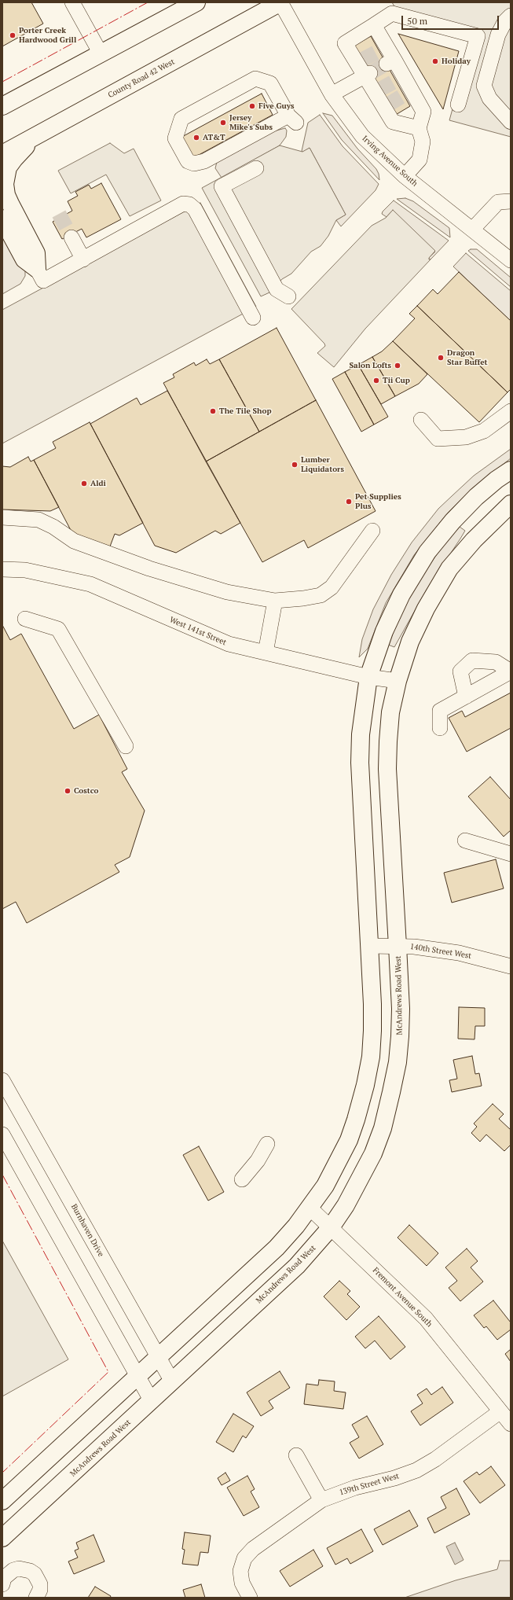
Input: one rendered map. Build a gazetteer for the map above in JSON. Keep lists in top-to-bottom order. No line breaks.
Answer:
{"streets":{"main road":["County Road 42 West","McAndrews Road West"],"street":["Irving Avenue South","West 141st Street","140th Street West","Burnhaven Drive","Fremont Avenue South","139th Street West"]},"crossings":[["County Road 42 West","Irving Avenue South"],["West 141st Street","McAndrews Road West"],["140th Street West","McAndrews Road West"],["McAndrews Road West","Burnhaven Drive"],["McAndrews Road West","Fremont Avenue South"],["Fremont Avenue South","139th Street West"]],"places":["Porter Creek Hardwood Grill","Holiday","Five Guys","Jersey Mike's Subs","AT&T","Dragon Star Buffet","Salon Lofts","Tii Cup","The Tile Shop","Lumber Liquidators","Aldi","Pet Supplies Plus","Costco"],"scale_bar":"50 m"}
